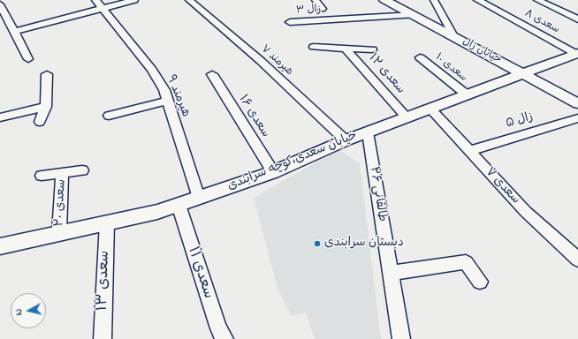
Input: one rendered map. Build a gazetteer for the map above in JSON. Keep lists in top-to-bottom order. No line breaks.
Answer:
{"streets":{"street":["زال ۳","سعدی ۸","خیابان زال","هیرمند ٧","سعدی ۱۰","سعدی ۱۲","هیرمند ٩","سعدی ۱۶","زال ۵","خیابان سعدی،کوچه سرابندی","سعدی ۷","طالقانی ۲۶","سعدی ۲۰","سعدی ۱۱","سعدی ۱۳"]},"crossings":[["زال ۳","خیابان زال"],["سعدی ۸","خیابان سعدی،کوچه سرابندی"],["خیابان زال","خیابان سعدی،کوچه سرابندی"],["هیرمند ٧","خیابان سعدی،کوچه سرابندی"],["سعدی ۱۰","خیابان سعدی،کوچه سرابندی"],["سعدی ۱۲","خیابان سعدی،کوچه سرابندی"],["هیرمند ٩","خیابان سعدی،کوچه سرابندی"],["سعدی ۱۶","خیابان سعدی،کوچه سرابندی"],["زال ۵","سعدی ۷"],["خیابان سعدی،کوچه سرابندی","سعدی ۷"],["خیابان سعدی،کوچه سرابندی","طالقانی ۲۶"],["خیابان سعدی،کوچه سرابندی","سعدی ۲۰"],["خیابان سعدی،کوچه سرابندی","سعدی ۱۱"],["خیابان سعدی،کوچه سرابندی","سعدی ۱۳"]],"places":["دبستان سرابندی"],"north":"left"}
